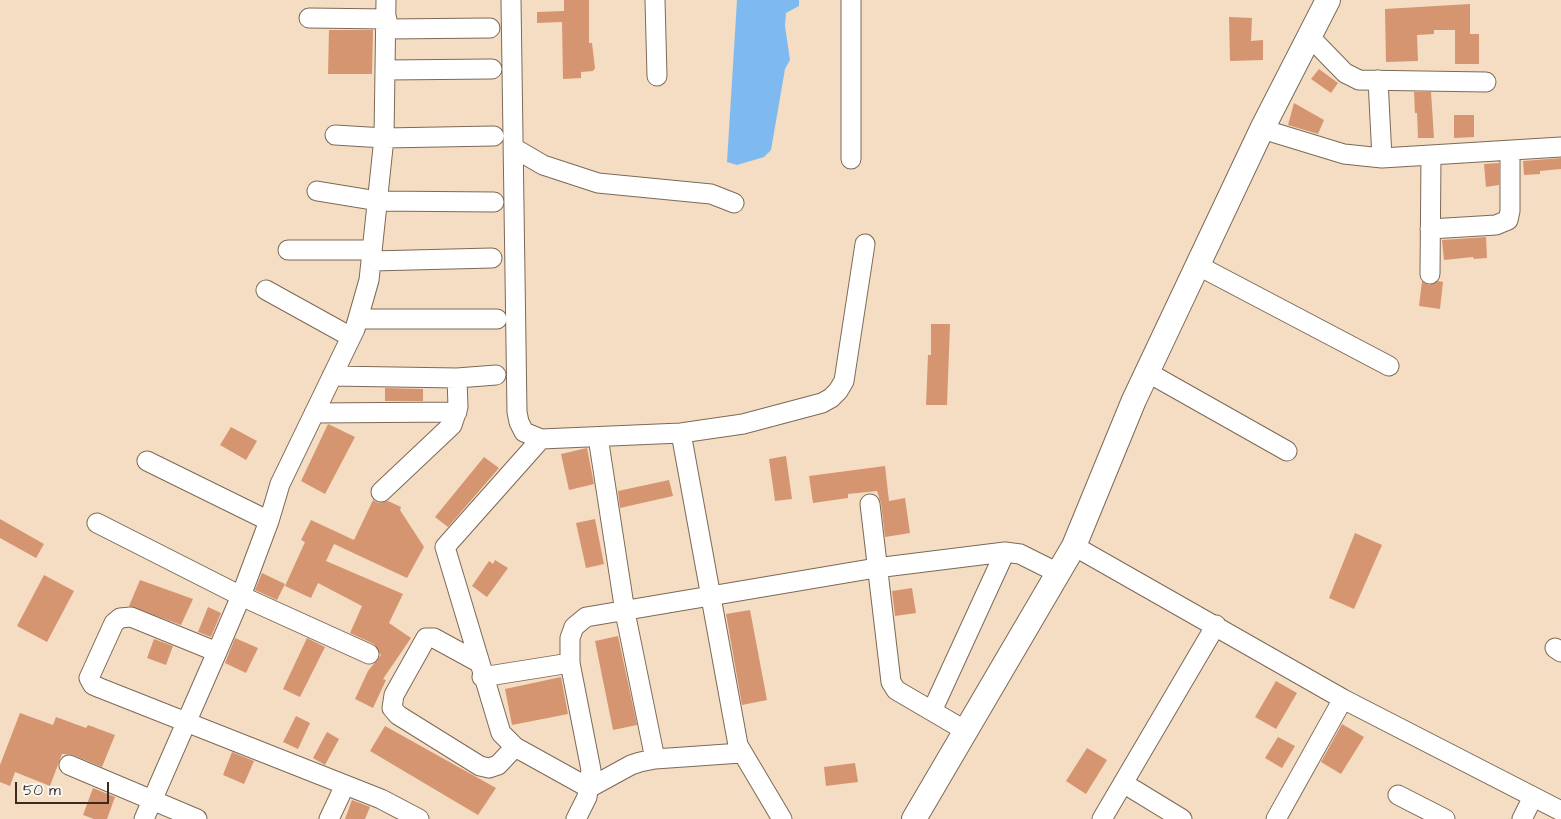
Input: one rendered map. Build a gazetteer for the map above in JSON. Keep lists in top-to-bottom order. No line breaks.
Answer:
{"scale_bar":"50 m"}
